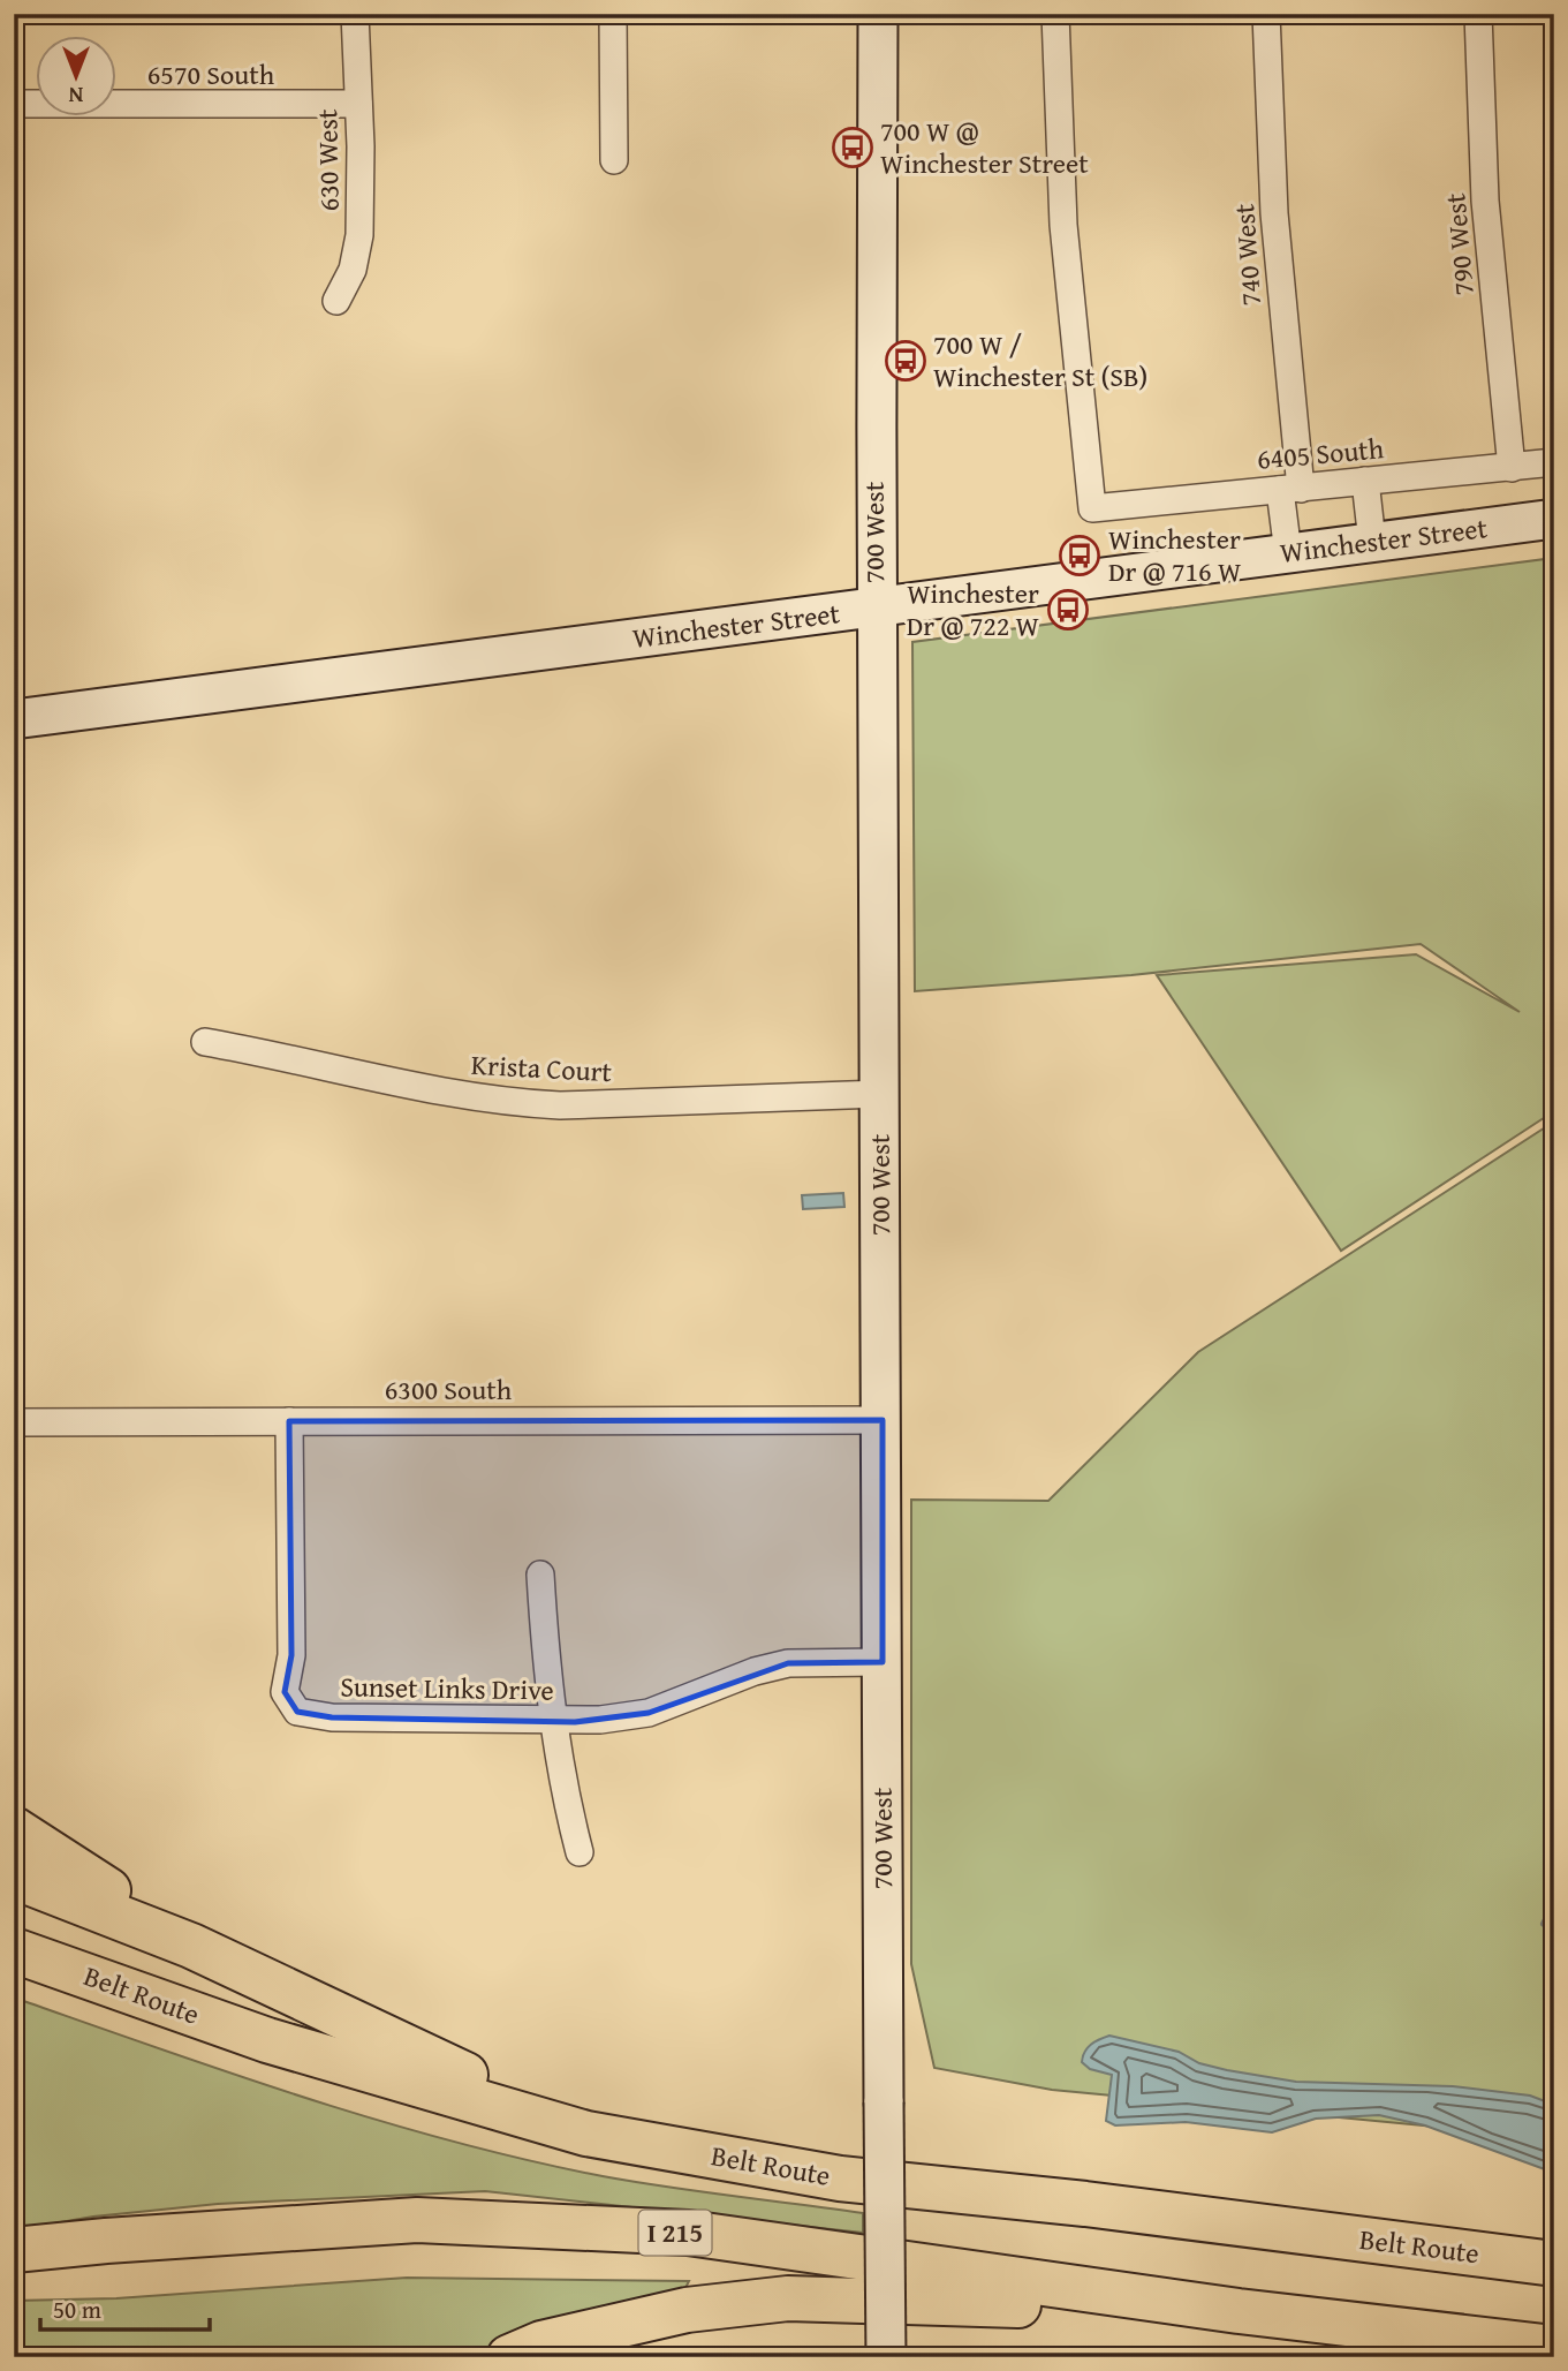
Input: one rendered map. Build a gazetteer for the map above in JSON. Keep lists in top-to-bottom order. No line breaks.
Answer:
{"streets":{"highway":["Belt Route","I 215"],"main road":["700 West","Winchester Street"],"street":["6570 South","630 West","790 West","740 West","6405 South","Krista Court","6300 South","Sunset Links Drive"]},"crossings":[["6570 South","630 West"],["790 West","6405 South"],["740 West","6405 South"],["740 West","Winchester Street"],["700 West","Winchester Street"],["700 West","Krista Court"],["700 West","6300 South"],["700 West","Sunset Links Drive"],["6300 South","Sunset Links Drive"]],"places":{"bus stop":["700 W @ Winchester Street","700 W / Winchester St (SB)","Winchester Dr @ 716 W","Winchester Dr @ 722 W"]},"scale_bar":"50 m","north":"bottom"}
